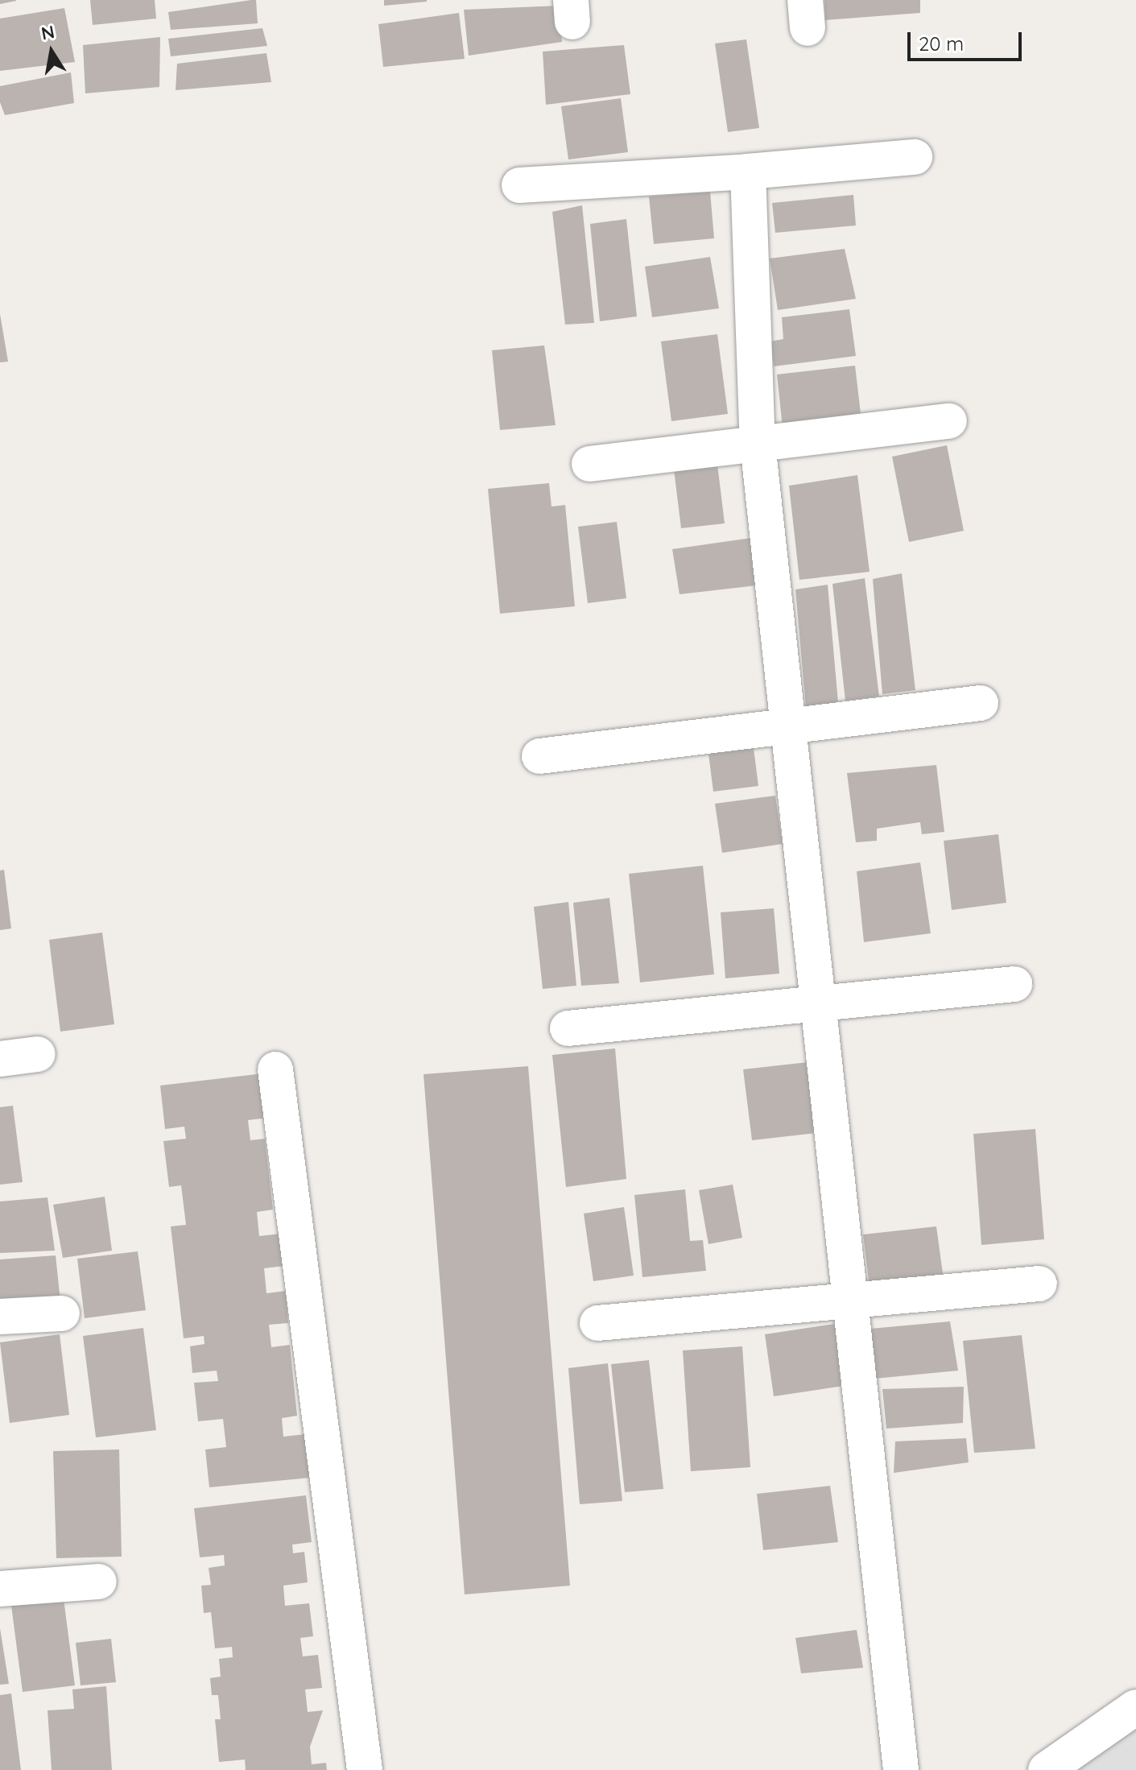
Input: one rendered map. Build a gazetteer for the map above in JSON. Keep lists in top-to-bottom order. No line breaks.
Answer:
{"scale_bar":"20 m","north":"top"}
